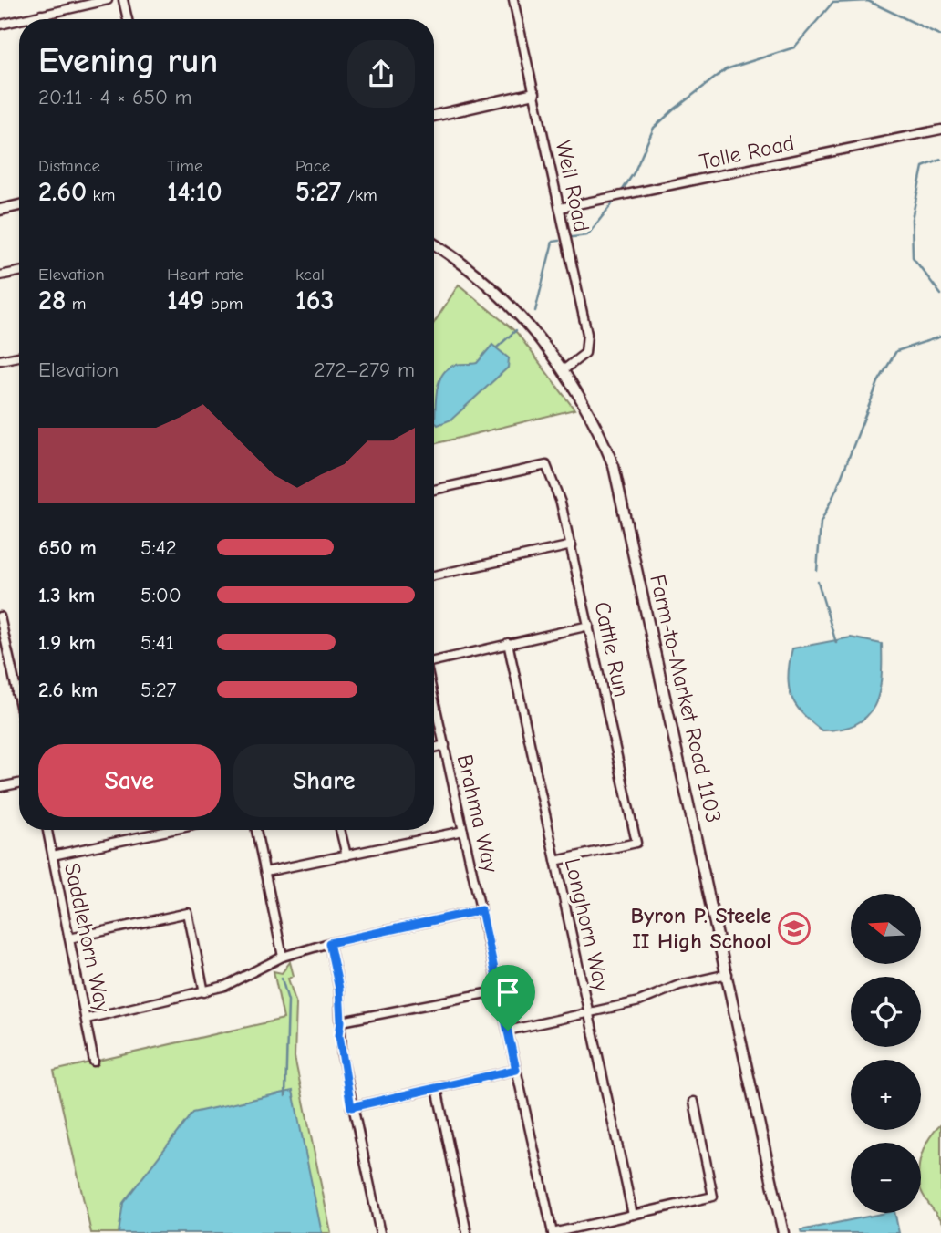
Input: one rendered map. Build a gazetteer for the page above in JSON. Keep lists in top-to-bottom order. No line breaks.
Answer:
{"streets":{"main road":["Farm-to-Market Road 1103"],"street":["Tolle Road","Weil Road","Cattle Run","Brahma Way","Longhorn Way","Saddlehorn Way"]},"crossings":[["Tolle Road","Weil Road"],["Weil Road","Farm-to-Market Road 1103"],["Cattle Run","Longhorn Way"]],"places":{"school or university":["Byron P. Steele II High School"]},"north":"left","page":{"heading":["Evening run","20:11 · 4 × 650 m"],"stats":[["Distance","2.60 km"],["Time","14:10"],["Pace","5:27 /km"],["Elevation","28 m"],["Heart rate","149 bpm"],["kcal","163"]],"chart":["Elevation","272–279 m"],"list":[{"name":"650 m","note":"5:42"},{"name":"1.3 km","note":"5:00"},{"name":"1.9 km","note":"5:41"},{"name":"2.6 km","note":"5:27"}],"buttons":["Save","Share"],"map_buttons":["+","−"]}}
